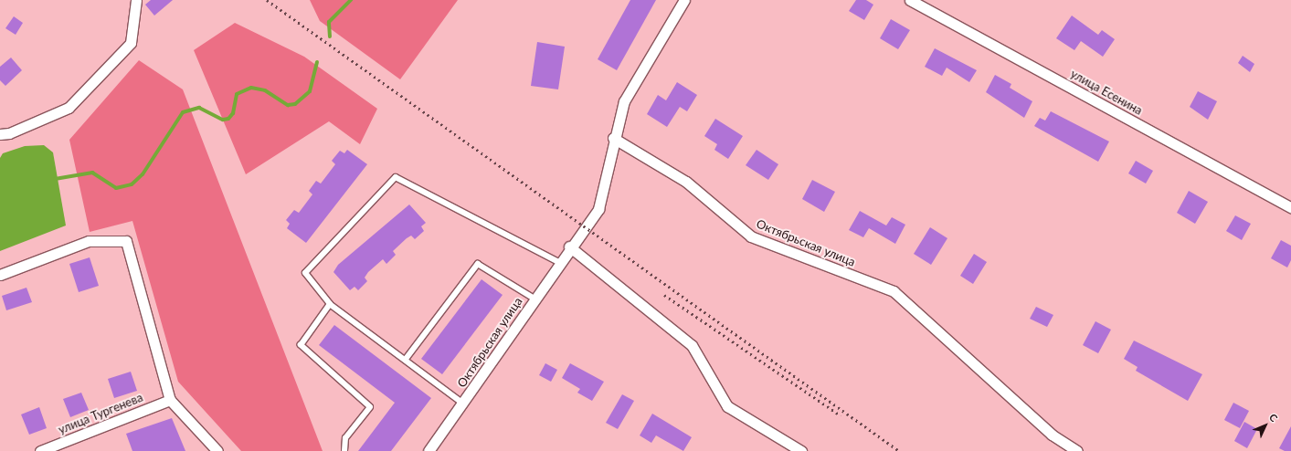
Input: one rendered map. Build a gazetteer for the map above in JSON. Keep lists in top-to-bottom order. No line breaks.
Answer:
{"streets":{"street":["улица Есенина","Октябрьская улица","улица Тургенева"]},"north":"top right"}
